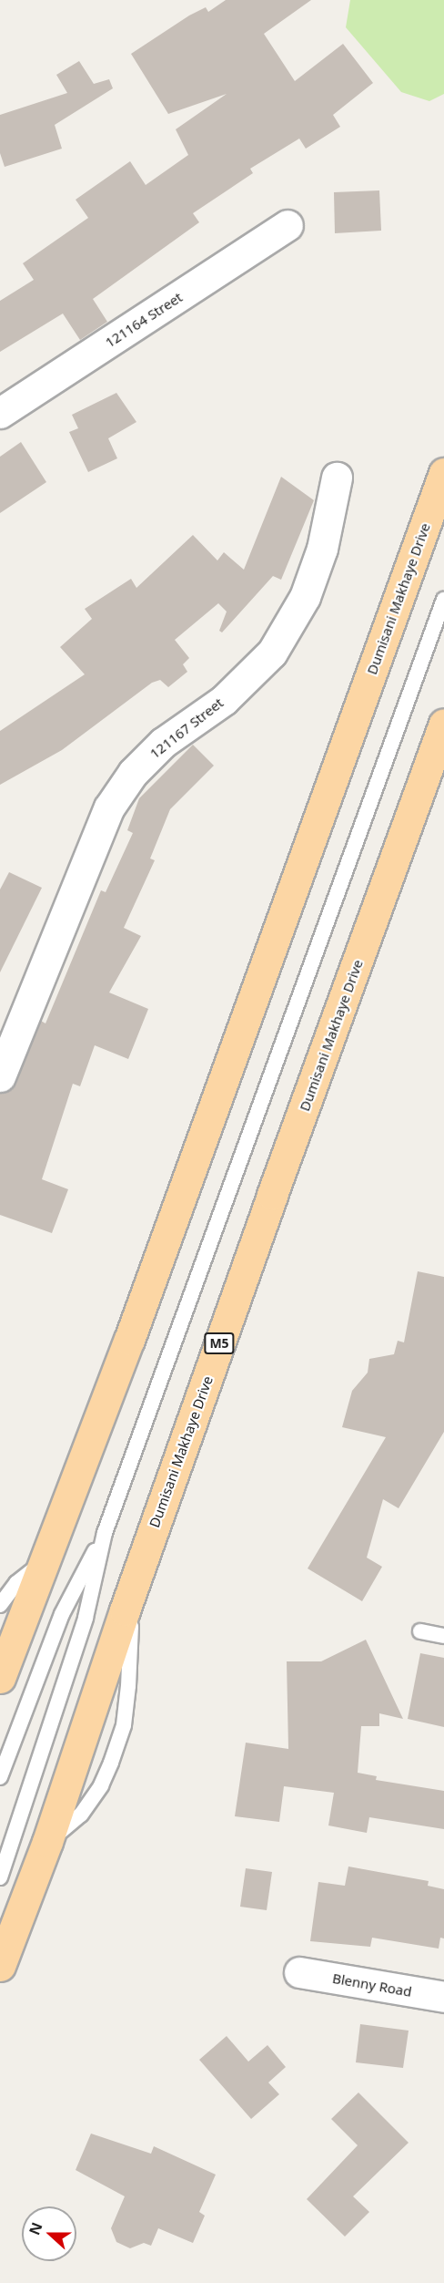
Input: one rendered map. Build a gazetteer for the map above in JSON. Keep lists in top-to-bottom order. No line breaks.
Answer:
{"streets":{"main road":["Dumisani Makhaye Drive","M5"],"street":["121164 Street","121167 Street","Blenny Road"]},"north":"left"}
